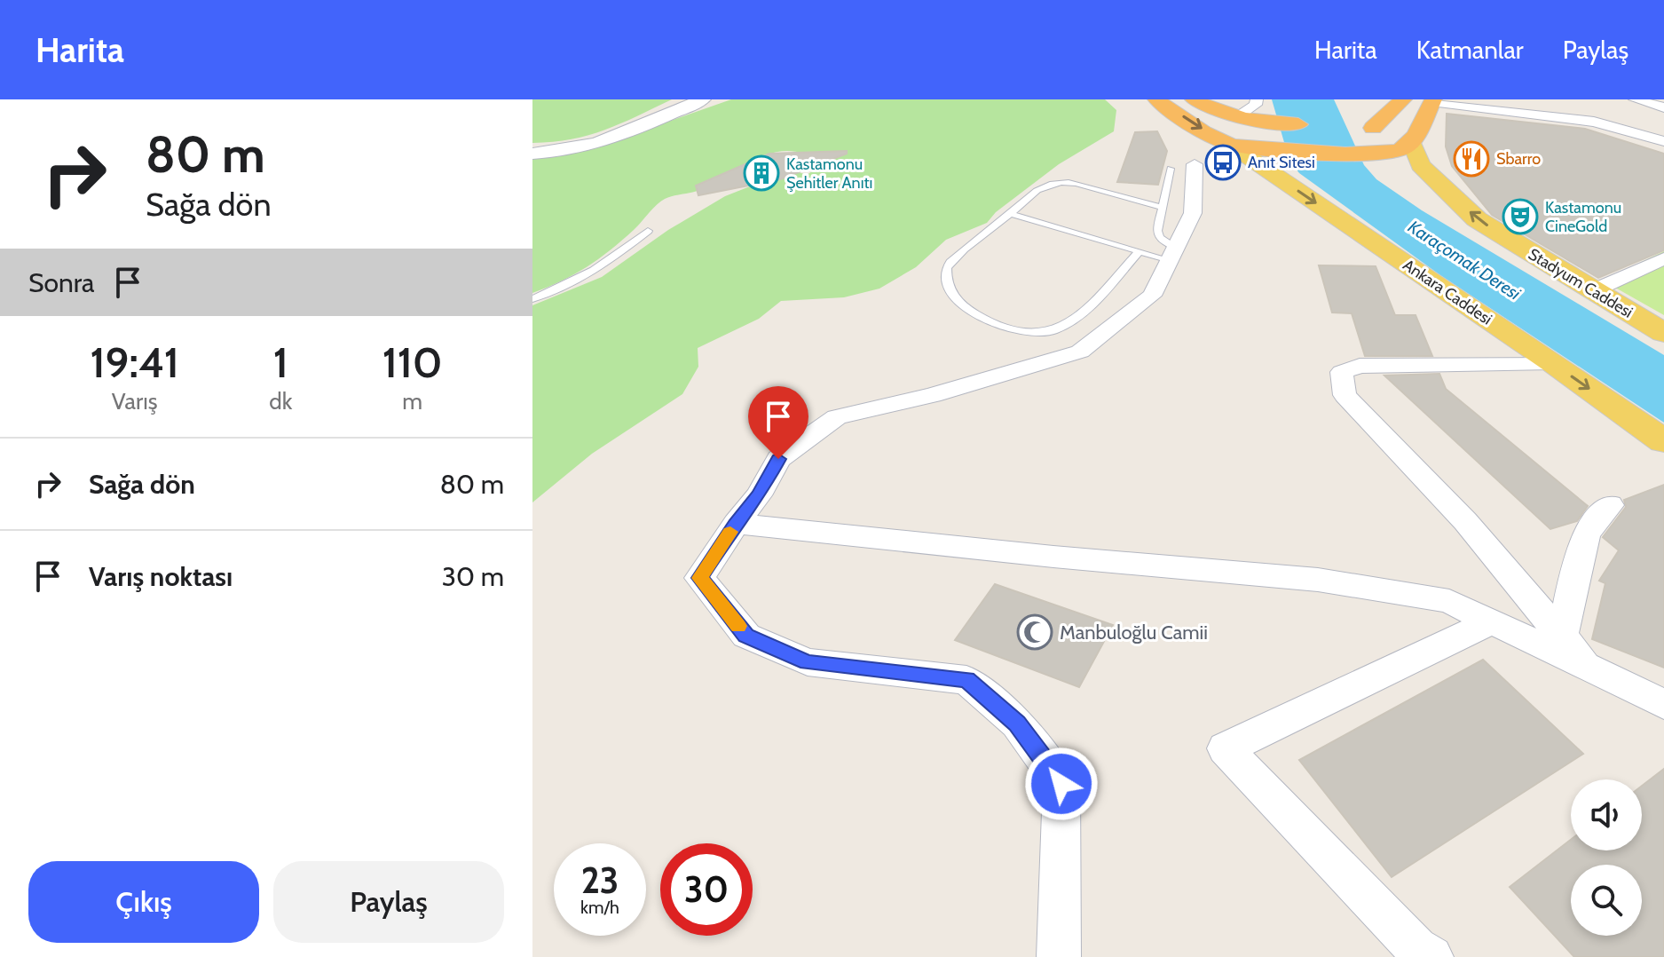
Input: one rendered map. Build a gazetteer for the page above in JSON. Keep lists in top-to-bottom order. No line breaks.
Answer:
{"streets":{"main road":["Stadyum Caddesi","Ankara Caddesi"]},"one_way":["Stadyum Caddesi","Ankara Caddesi"],"water":["Karaçomak Deresi"],"places":{"restaurant":["Sbarro"],"bus stop":["Anıt Sitesi"],"building":["Kastamonu Şehitler Anıtı"],"theatre":["Kastamonu CineGold"],"mosque":["Manbuloğlu Camii"]},"page":{"header":"Harita","nav":["Harita","Katmanlar","Paylaş"],"turn":["80 m","Sağa dön"],"then":"Sonra","eta":["19:41","Varış","1","dk","110","m"],"list":[{"name":"Sağa dön","value":"80 m"},{"name":"Varış noktası","value":"30 m"}],"speed":"23 km/h","limit":"30","buttons":["Çıkış","Paylaş"]}}
